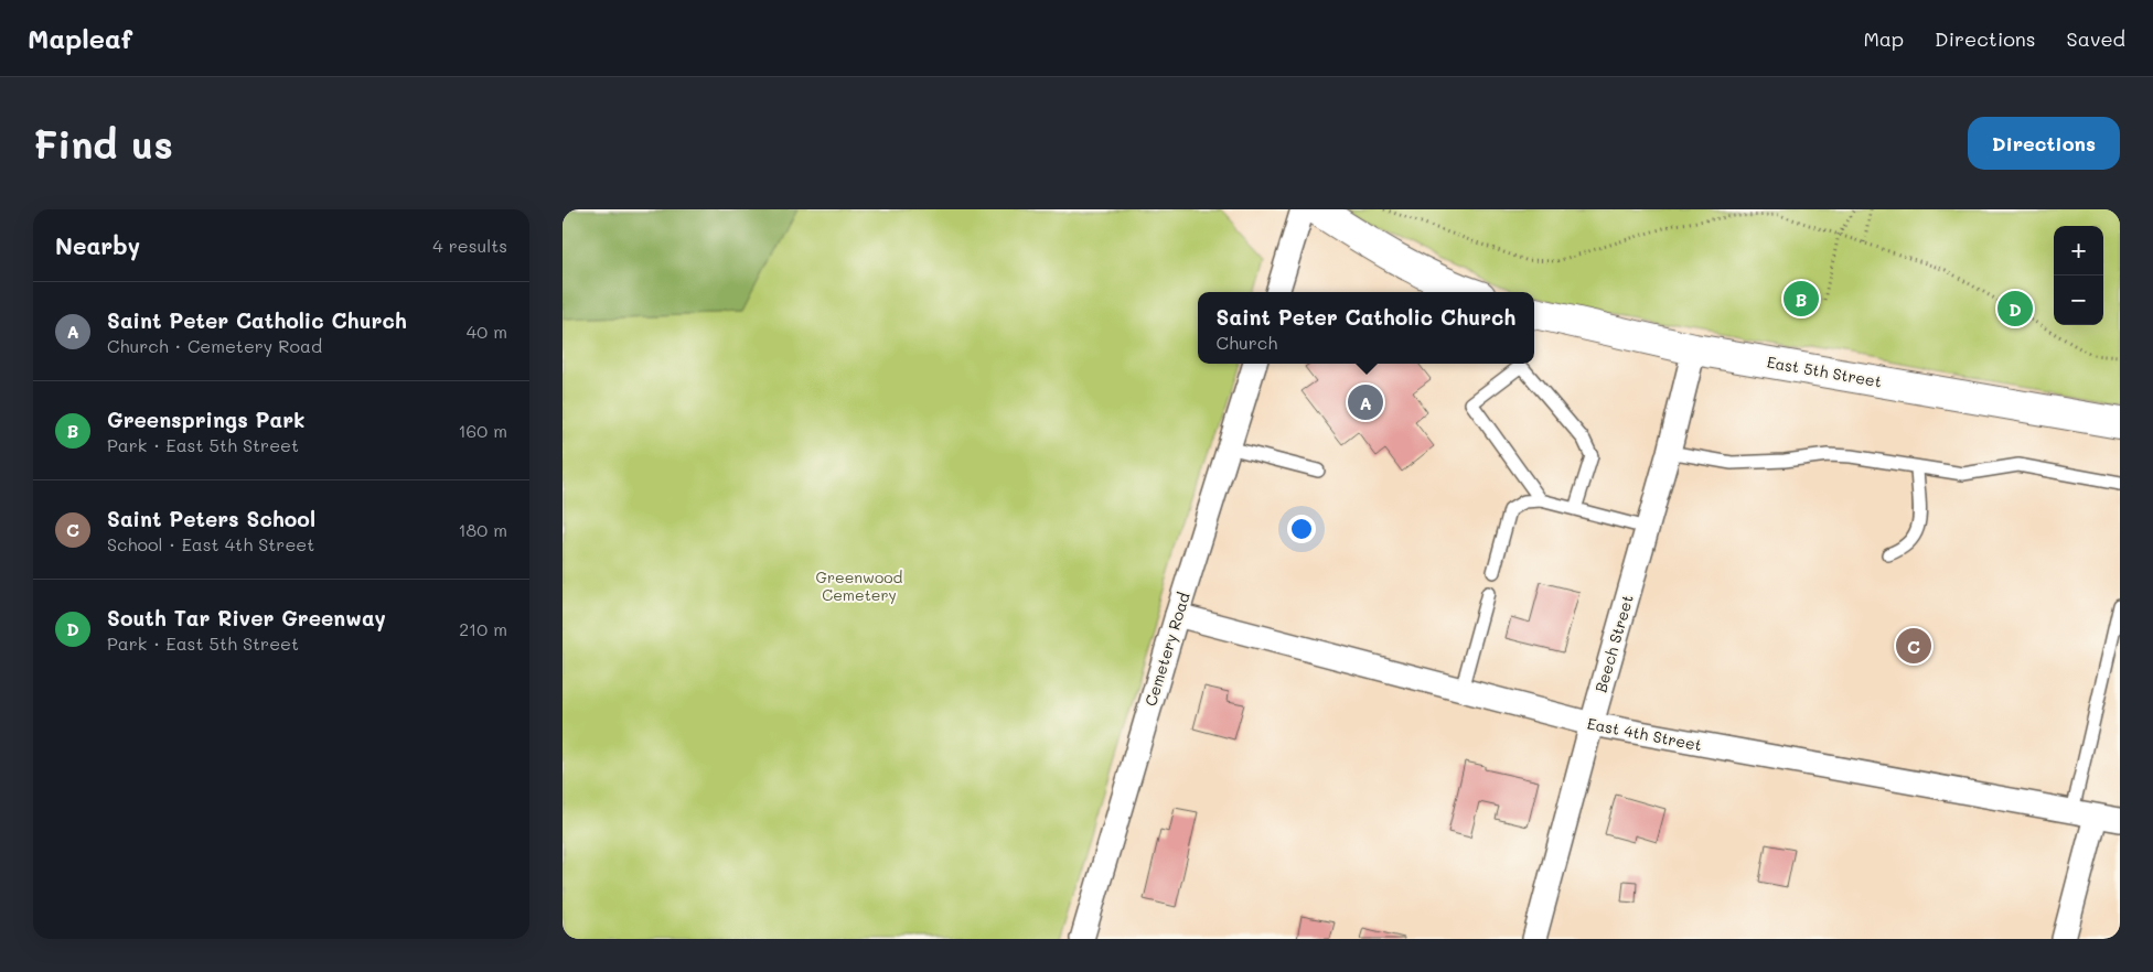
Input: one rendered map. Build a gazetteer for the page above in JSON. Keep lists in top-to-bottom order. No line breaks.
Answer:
{"streets":{"main road":["East 5th Street"],"street":["Beech Street","Cemetery Road","East 4th Street"]},"crossings":[["East 5th Street","Beech Street"],["Beech Street","East 4th Street"],["Cemetery Road","East 4th Street"]],"parks":["Greenwood Cemetery"],"page":{"header":"Mapleaf","nav":["Map","Directions","Saved"],"buttons":"Directions","title":"Find us","heading":["Nearby","4 results"],"map_buttons":["+","−"],"pins":["B","D","A","C"],"list":[{"mark":"A","name":"Saint Peter Catholic Church","note":"Church · Cemetery Road","value":"40 m"},{"mark":"B","name":"Greensprings Park","note":"Park · East 5th Street","value":"160 m"},{"mark":"C","name":"Saint Peters School","note":"School · East 4th Street","value":"180 m"},{"mark":"D","name":"South Tar River Greenway","note":"Park · East 5th Street","value":"210 m"}],"popup":["Saint Peter Catholic Church","Church"]}}
